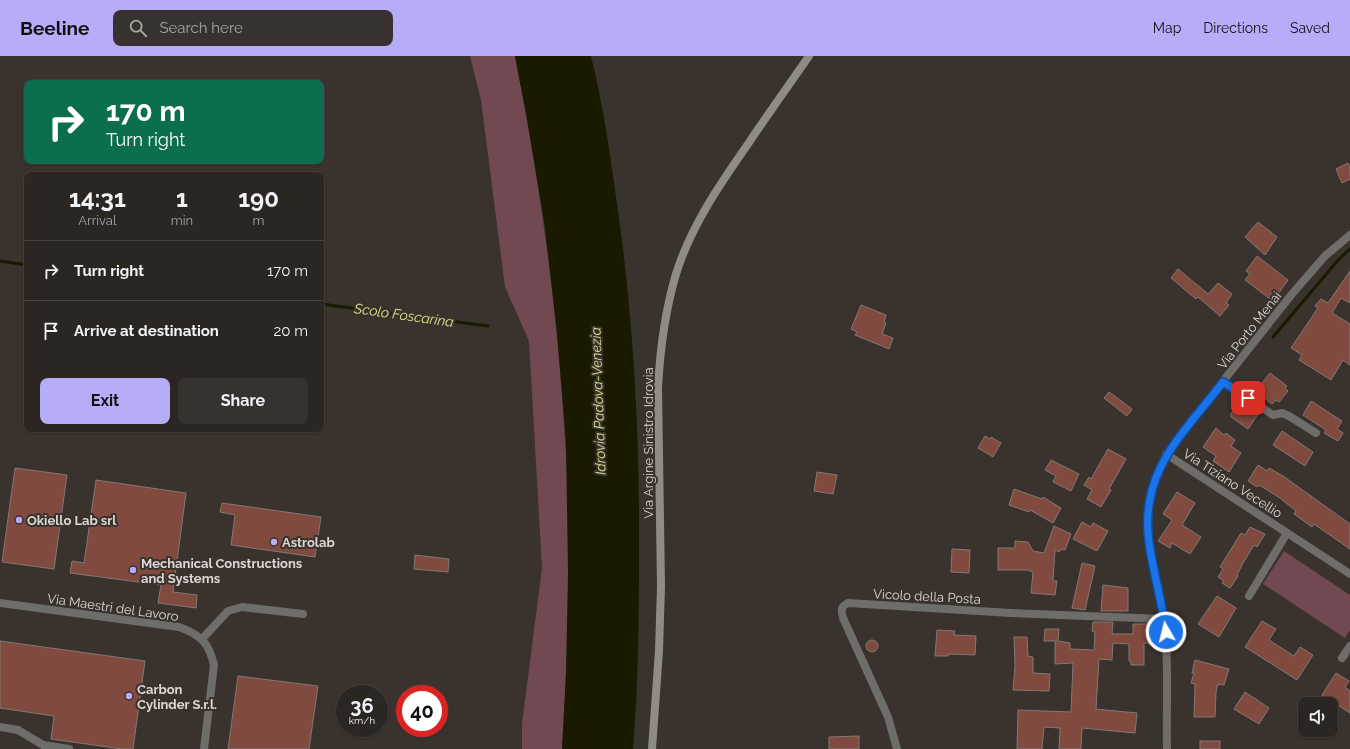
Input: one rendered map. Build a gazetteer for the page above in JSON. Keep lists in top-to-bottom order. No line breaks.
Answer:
{"streets":{"main road":["Via Argine Sinistro Idrovia"],"street":["Via Porto Menai","Via Tiziano Vecellio","Vicolo della Posta","Via Maestri del Lavoro"]},"crossings":[["Via Porto Menai","Via Tiziano Vecellio"],["Via Porto Menai","Vicolo della Posta"]],"water":["Scolo Foscarina","Idrovia Padova-Venezia"],"places":["Okiello Lab srl","Astrolab","Mechanical Constructions and Systems","Carbon Cylinder S.r.l."],"page":{"header":"Beeline","search":"Search here","nav":["Map","Directions","Saved"],"turn":["170 m","Turn right"],"eta":["14:31","Arrival","1","min","190","m"],"list":[{"name":"Turn right","value":"170 m"},{"name":"Arrive at destination","value":"20 m"}],"buttons":["Exit","Share"],"speed":"36 km/h","limit":"40"}}
